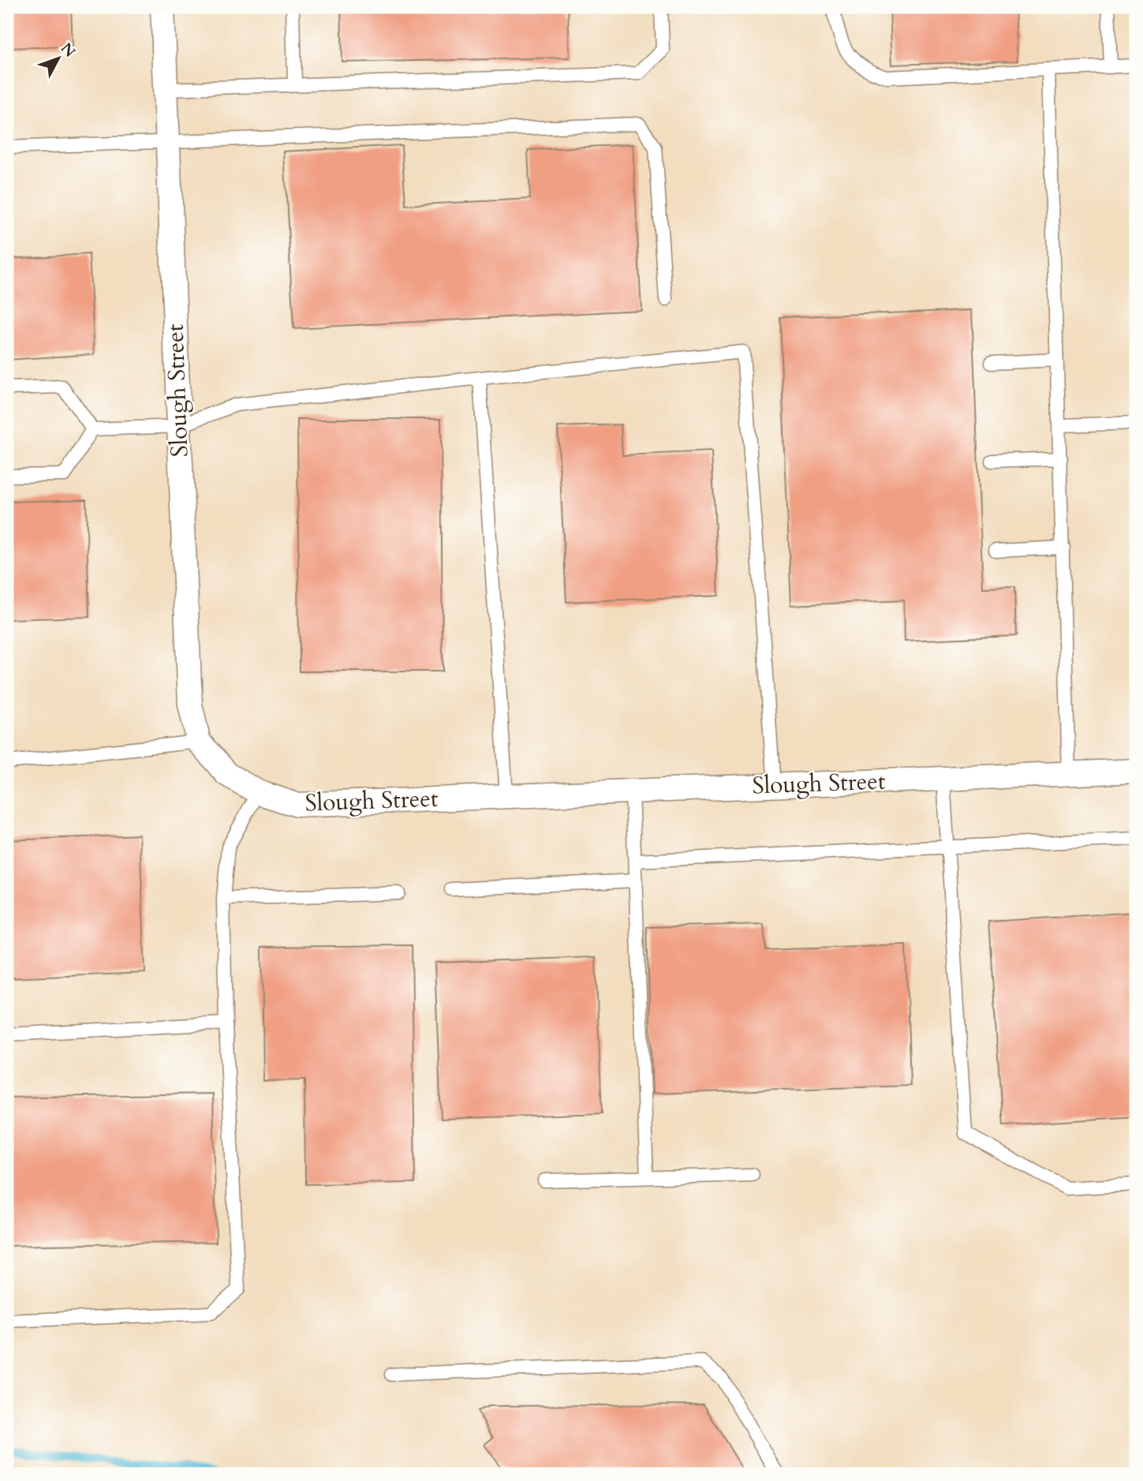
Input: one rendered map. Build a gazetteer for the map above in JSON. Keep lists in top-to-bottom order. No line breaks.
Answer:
{"streets":{"street":["Slough Street"]},"north":"top right"}
